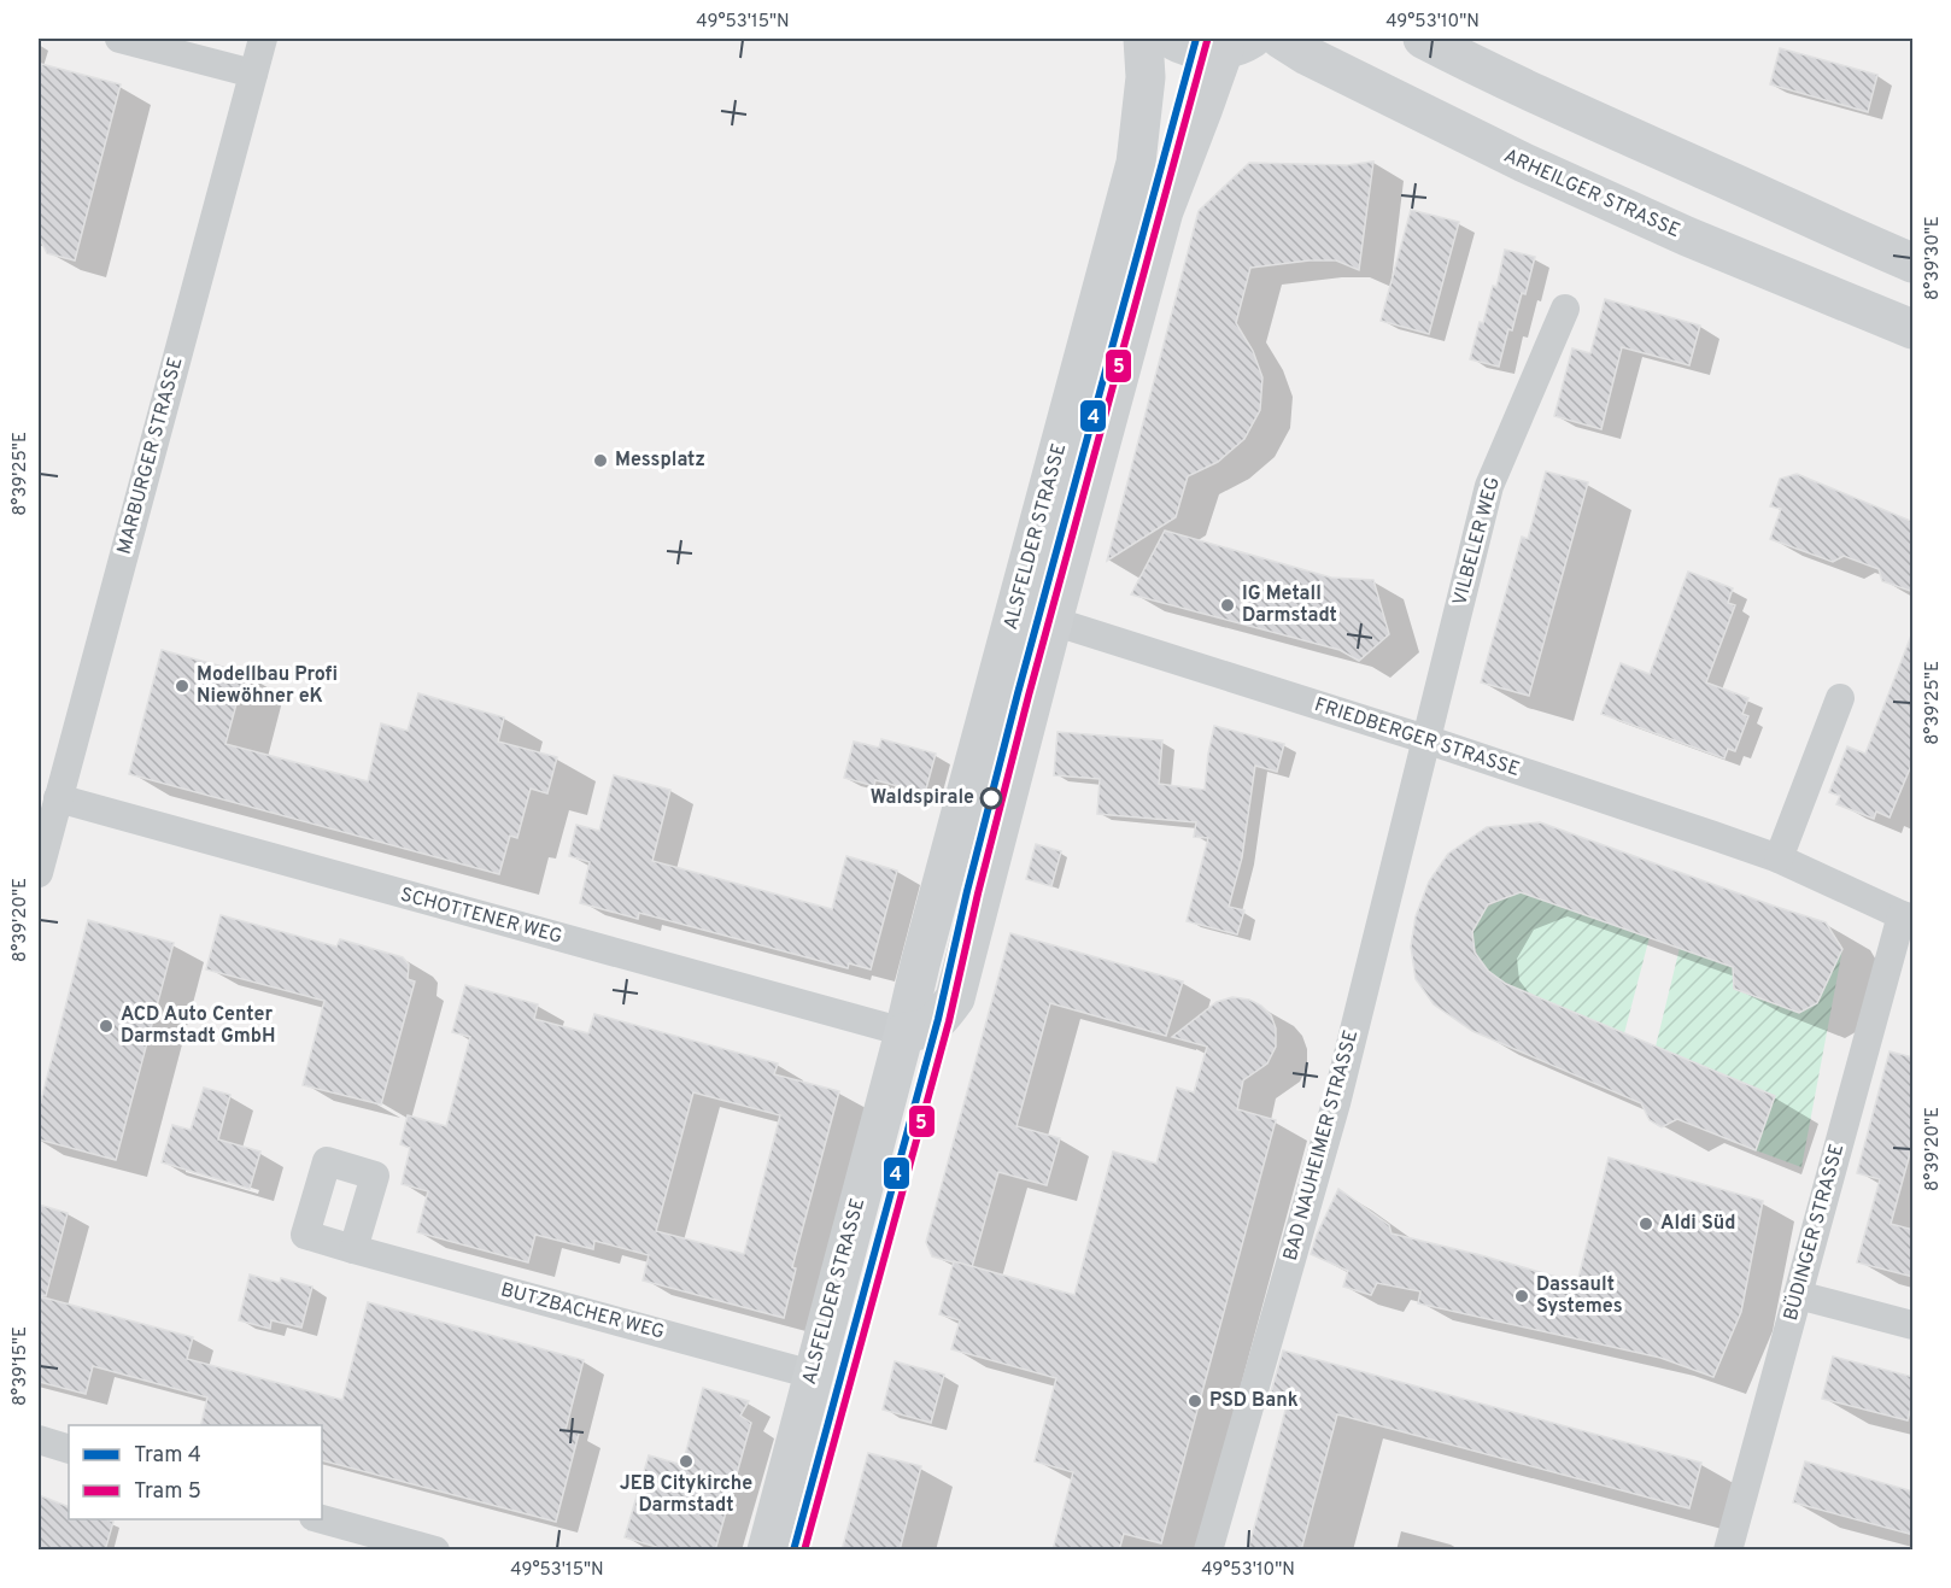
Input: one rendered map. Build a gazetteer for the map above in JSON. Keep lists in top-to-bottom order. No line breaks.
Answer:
{"streets":{"street":["ARHEILGER STRASSE","MARBURGER STRASSE","ALSFELDER STRASSE","VILBELER WEG","FRIEDBERGER STRASSE","SCHOTTENER WEG","BAD NAUHEIMER STRASSE","BÜDINGER STRASSE","BUTZBACHER WEG"]},"crossings":[["MARBURGER STRASSE","SCHOTTENER WEG"],["ALSFELDER STRASSE","FRIEDBERGER STRASSE"],["ALSFELDER STRASSE","SCHOTTENER WEG"],["ALSFELDER STRASSE","BUTZBACHER WEG"],["VILBELER WEG","FRIEDBERGER STRASSE"],["VILBELER WEG","BAD NAUHEIMER STRASSE"],["FRIEDBERGER STRASSE","BAD NAUHEIMER STRASSE"],["FRIEDBERGER STRASSE","BÜDINGER STRASSE"]],"places":["Messplatz","IG Metall Darmstadt","Modellbau Profi Niewöhner eK","Waldspirale","ACD Auto Center Darmstadt GmbH","Aldi Süd","Dassault Systemes","PSD Bank","JEB Citykirche Darmstadt"],"lines":["tram line 4","tram line 5"],"legend":["Tram 4","Tram 5"],"coordinates":["49°53'15\"N","49°53'10\"N","8°39'30\"E","8°39'25\"E","8°39'20\"E","8°39'15\"E"]}
